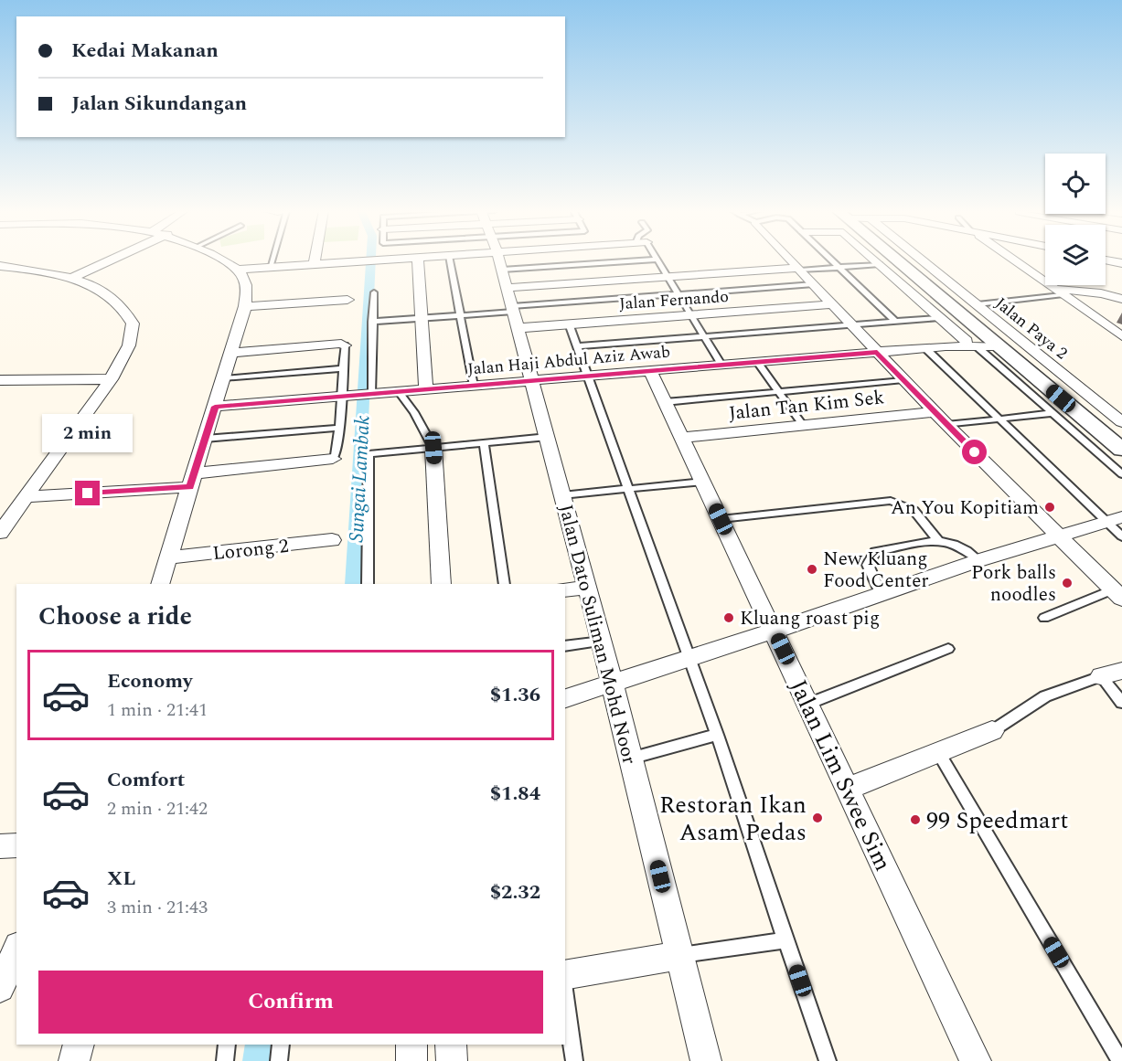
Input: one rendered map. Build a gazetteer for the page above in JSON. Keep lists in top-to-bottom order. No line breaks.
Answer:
{"streets":{"street":["Jalan Fernando","Jalan Paya 2","Jalan Haji Abdul Aziz Awab","Jalan Tan Kim Sek","Lorong 2","Jalan Dato Suliman Mohd Noor","Jalan Lim Swee Sim"]},"crossings":[["Jalan Haji Abdul Aziz Awab","Jalan Dato Suliman Mohd Noor"],["Jalan Haji Abdul Aziz Awab","Jalan Lim Swee Sim"],["Jalan Tan Kim Sek","Jalan Lim Swee Sim"]],"water":["Sungai Lambak"],"places":["An You Kopitiam","New Kluang Food Center","Pork balls noodles","Kluang roast pig","Restoran Ikan Asam Pedas","99 Speedmart"],"page":{"banner":["Kedai Makanan","Jalan Sikundangan"],"bubble":"2 min","heading":"Choose a ride","list":[{"name":"Economy","note":"1 min · 21:41","value":"$1.36"},{"name":"Comfort","note":"2 min · 21:42","value":"$1.84"},{"name":"XL","note":"3 min · 21:43","value":"$2.32"}],"buttons":"Confirm"}}
